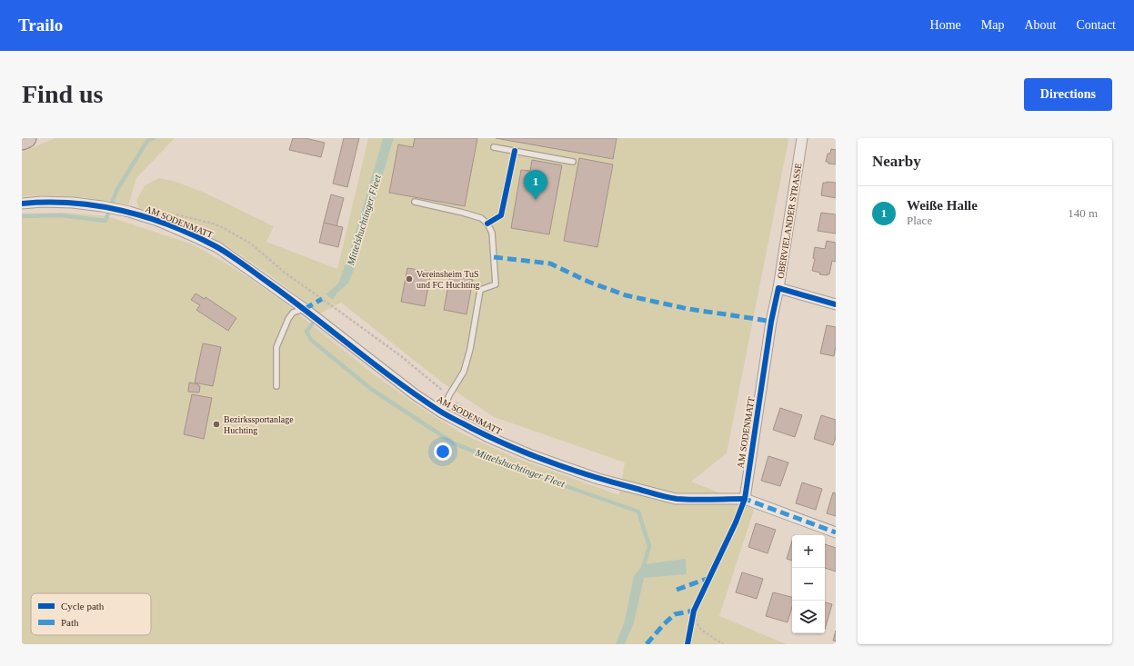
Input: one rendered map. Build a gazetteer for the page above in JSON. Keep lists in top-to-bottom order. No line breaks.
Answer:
{"streets":{"street":["OBERVIELANDER STRASSE","AM SODENMATT"]},"crossings":[["OBERVIELANDER STRASSE","AM SODENMATT"]],"water":["Mittelshuchtinger Fleet"],"places":["Vereinsheim TuS und FC Huchting","Bezirkssportanlage Huchting"],"legend":["Cycle path","Path"],"page":{"header":"Trailo","nav":["Home","Map","About","Contact"],"buttons":"Directions","title":"Find us","heading":"Nearby","pins":"1","list":[{"mark":"1","name":"Weiße Halle","note":"Place","value":"140 m"}],"map_buttons":["+","−"]}}
